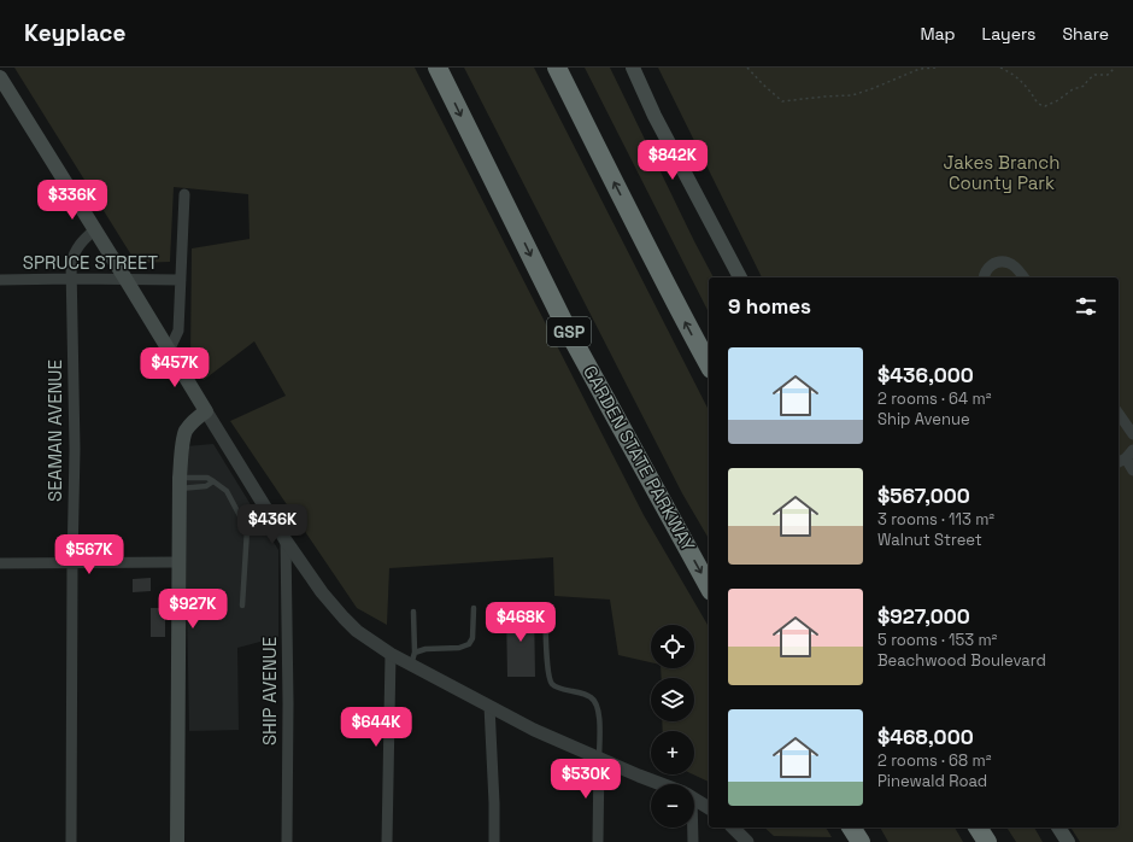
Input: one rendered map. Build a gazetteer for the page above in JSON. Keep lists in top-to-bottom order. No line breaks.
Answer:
{"streets":{"highway":["GSP","GARDEN STATE PARKWAY"],"street":["SPRUCE STREET","SEAMAN AVENUE","SHIP AVENUE"]},"crossings":[["SPRUCE STREET","SEAMAN AVENUE"]],"parks":["Jakes Branch County Park"],"page":{"header":"Keyplace","nav":["Map","Layers","Share"],"price":["$842K","$336K","$457K","$436K","$567K","$927K","$468K","$644K","$530K"],"heading":"9 homes","list":[{"name":"$436,000","note":"2 rooms · 64 m² · Ship Avenue"},{"name":"$567,000","note":"3 rooms · 113 m² · Walnut Street"},{"name":"$927,000","note":"5 rooms · 153 m² · Beachwood Boulevard"},{"name":"$468,000","note":"2 rooms · 68 m² · Pinewald Road"}],"map_buttons":["+","−"]}}
